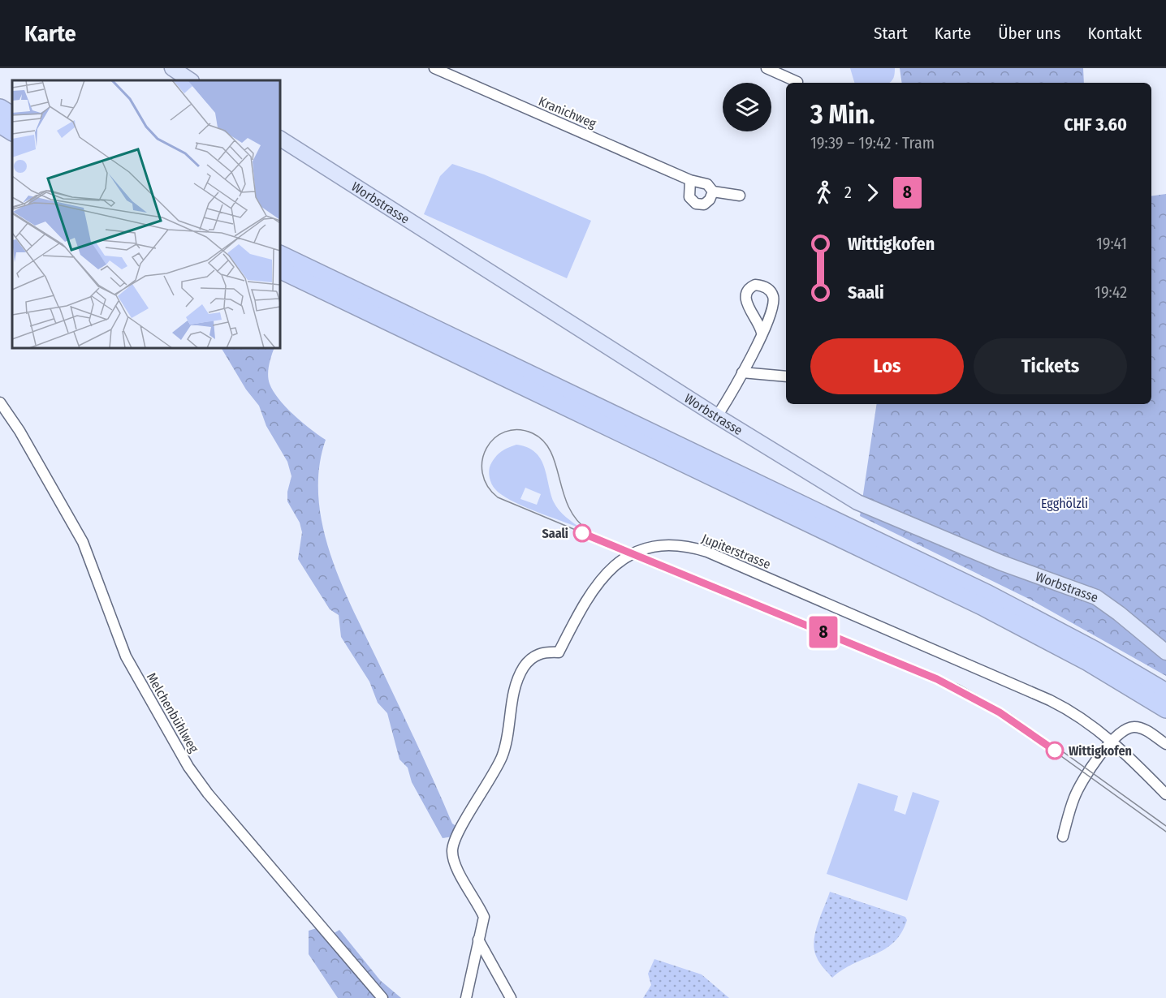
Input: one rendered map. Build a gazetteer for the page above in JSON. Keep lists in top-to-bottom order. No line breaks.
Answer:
{"streets":{"main road":["Worbstrasse"],"street":["Kranichweg","Jupiterstrasse","Melchenbühlweg"]},"parks":["Egghölzli"],"places":["Saali","Wittigkofen"],"lines":["tram line 8"],"page":{"header":"Karte","nav":["Start","Karte","Über uns","Kontakt"],"on_map":"8","heading":["3 Min.","19:39 – 19:42 · Tram","CHF 3.60"],"legs":["2","8"],"list":[{"name":"Wittigkofen","value":"19:41"},{"name":"Saali","value":"19:42"}],"buttons":["Los","Tickets"]}}
